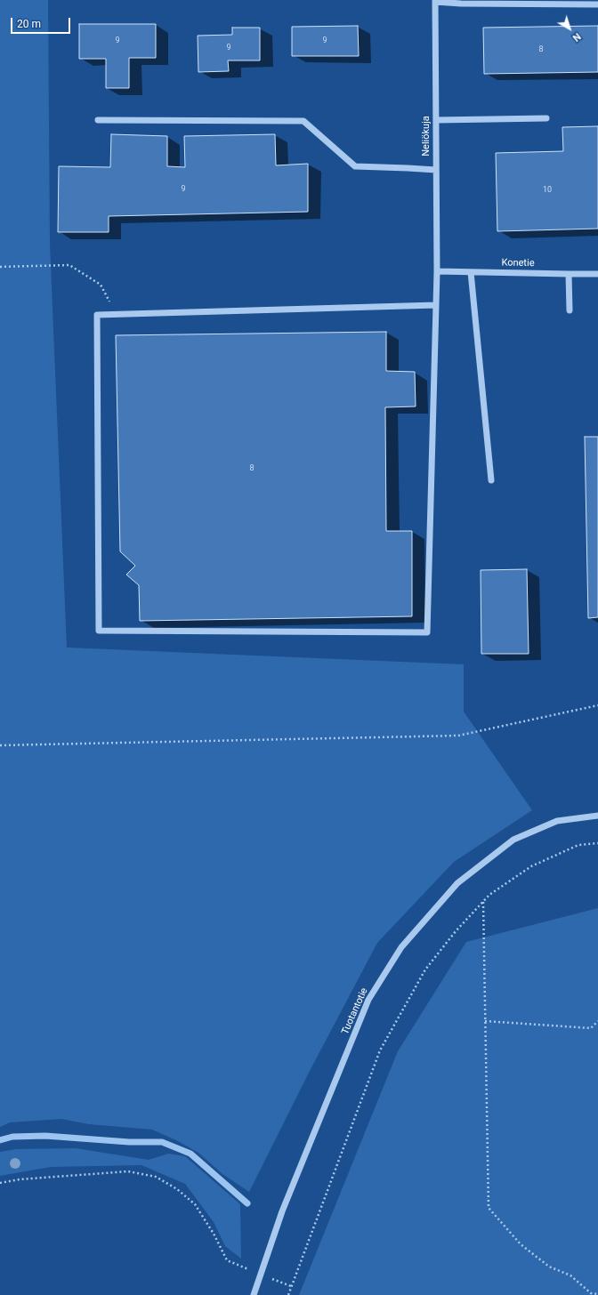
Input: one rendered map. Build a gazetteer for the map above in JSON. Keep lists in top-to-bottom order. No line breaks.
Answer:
{"streets":{"street":["Neliökuja","Konetie","Tuotantotie"]},"crossings":[["Neliökuja","Konetie"]],"house_numbers":["9","9","9","8","9","10","8"],"scale_bar":"20 m","north":"bottom right"}
